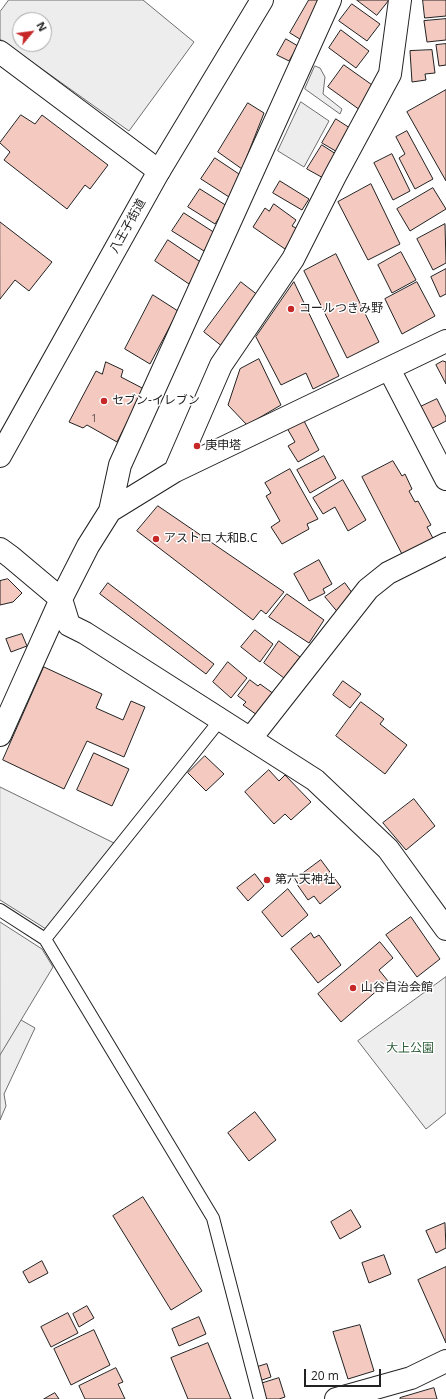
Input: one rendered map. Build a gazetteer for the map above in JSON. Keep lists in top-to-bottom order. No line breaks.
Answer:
{"streets":{"street":["八王子街道"]},"parks":["大上公園"],"places":["コールつきみ野","セブン-イレブン","庚申塔","アストロ 大和B.C","第六天神社","山谷自治会館"],"house_numbers":["1"],"scale_bar":"20 m","north":"top right"}
